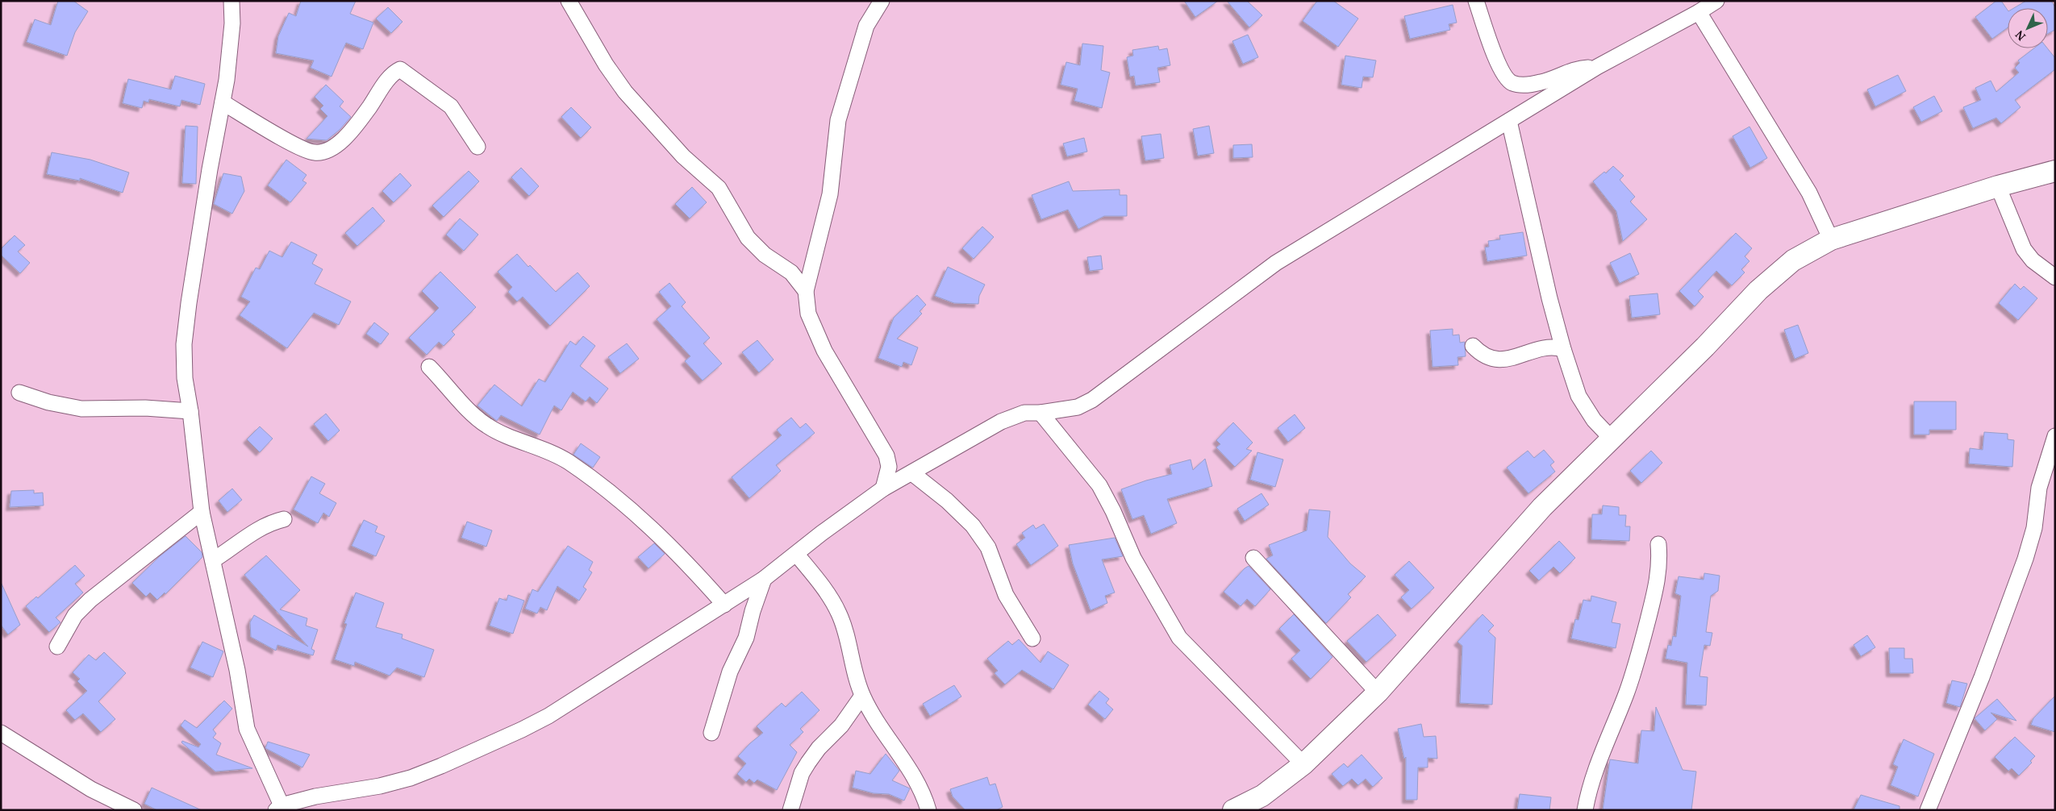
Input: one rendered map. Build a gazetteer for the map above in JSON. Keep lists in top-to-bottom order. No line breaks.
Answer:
{"north":"bottom left"}
